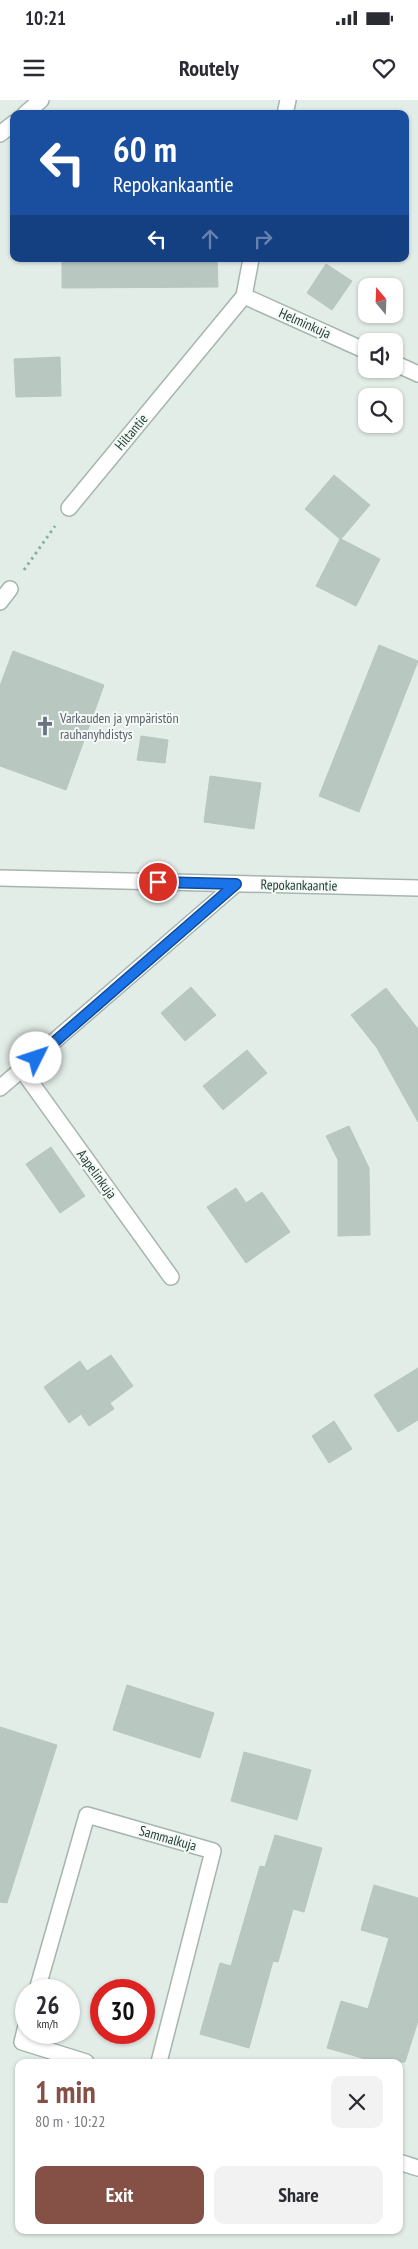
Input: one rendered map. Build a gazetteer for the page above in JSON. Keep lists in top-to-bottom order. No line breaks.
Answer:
{"streets":{"street":["Helminkuja","Hiltantie","Repokankaantie","Aapelinkuja","Sammalkuja"]},"crossings":[["Helminkuja","Hiltantie"]],"places":{"church":["Varkauden ja ympäristön rauhanyhdistys"]},"north":"top","page":{"status":"10:21","header":"Routely","turn":["60 m","Repokankaantie"],"speed":"26 km/h","limit":"30","heading":["1 min","80 m · 10:22"],"buttons":["Exit","Share"]}}
